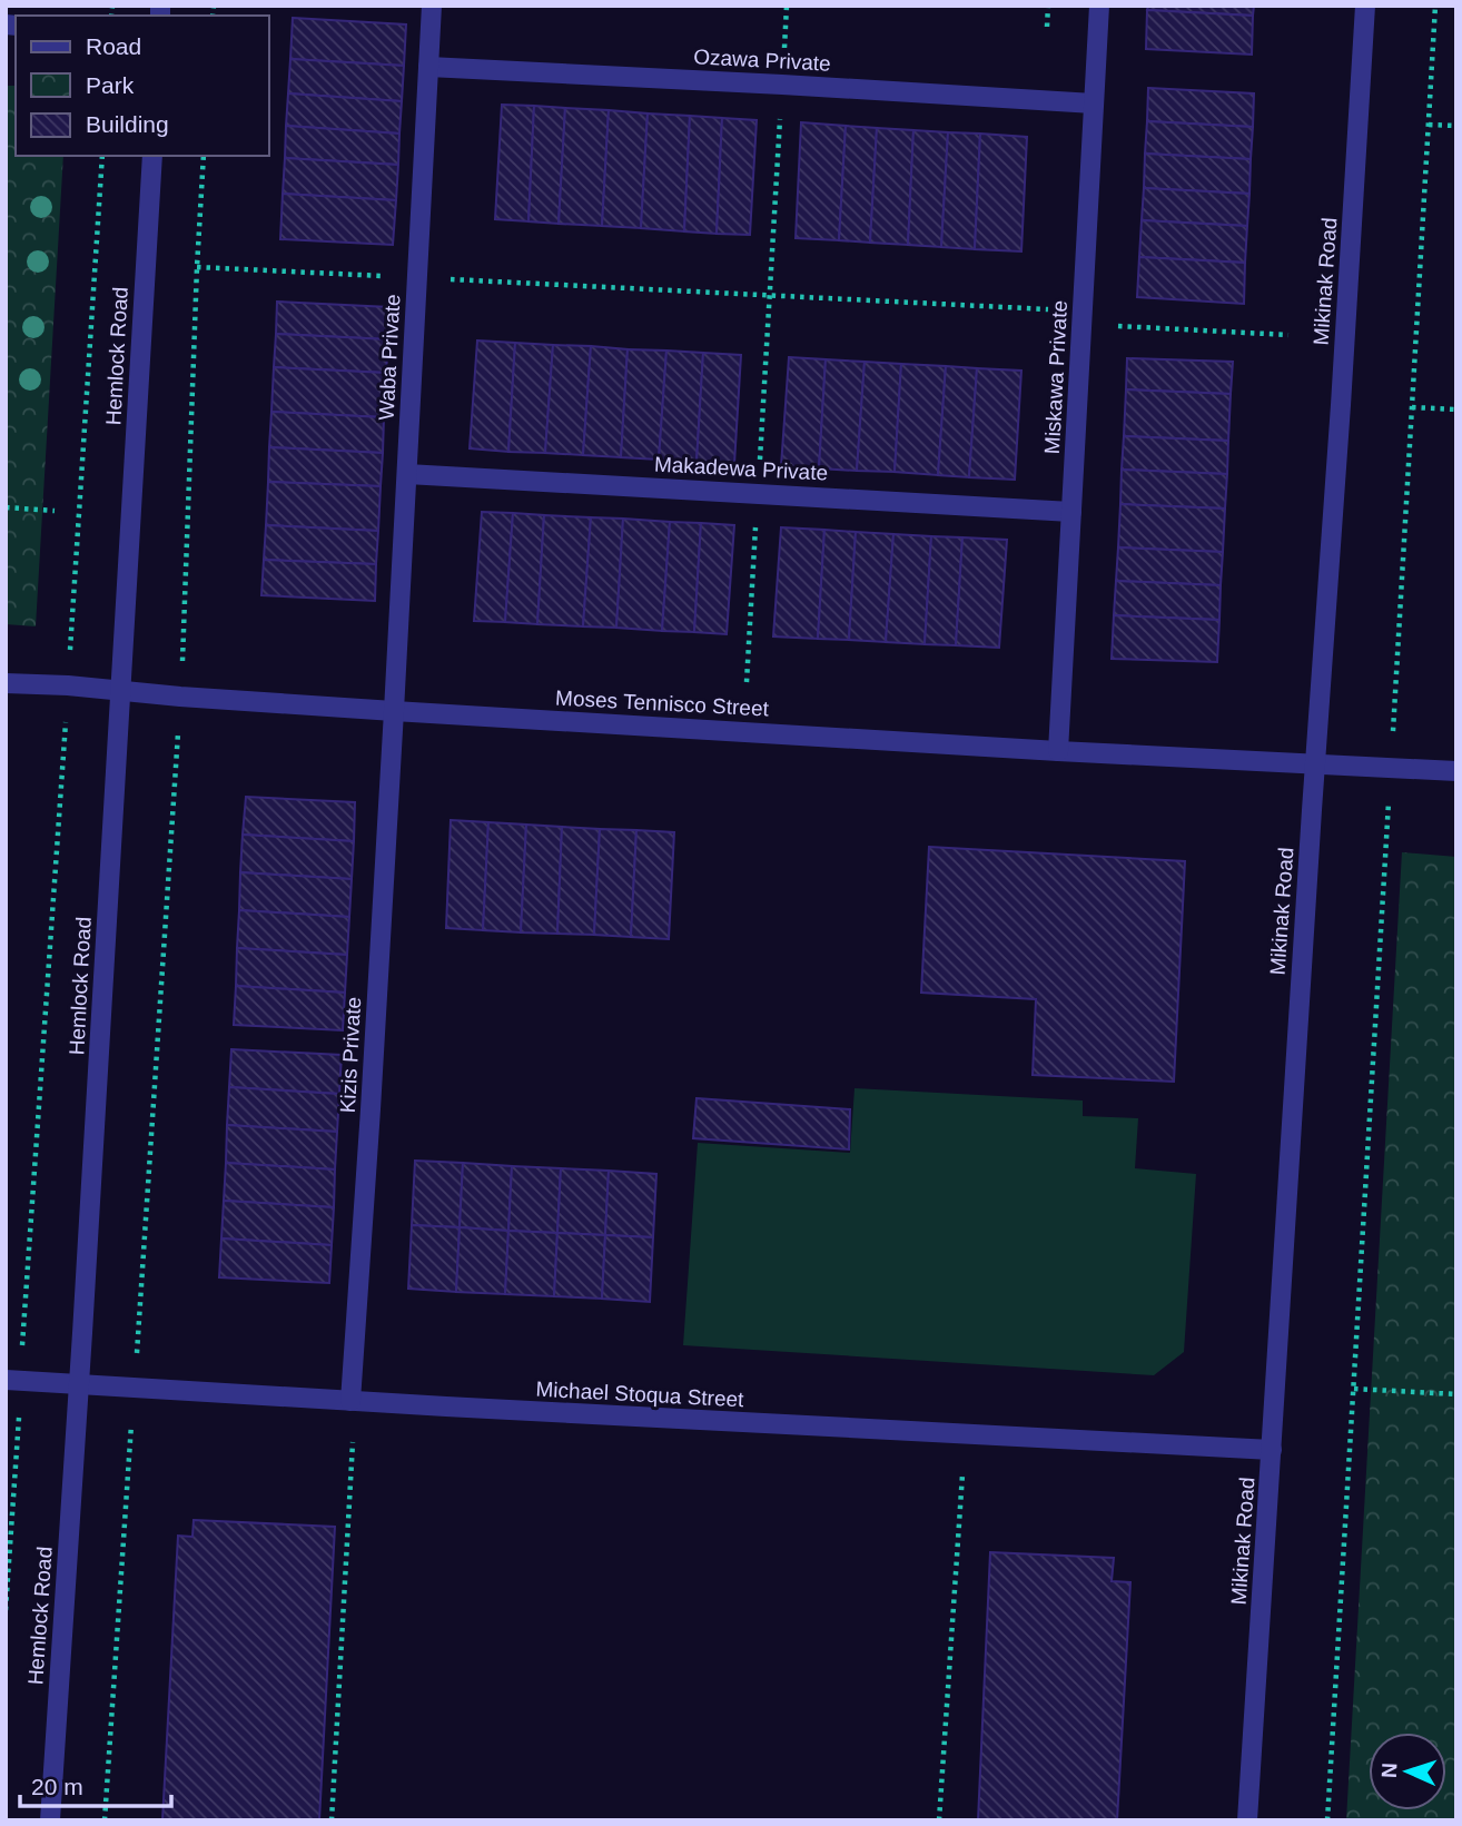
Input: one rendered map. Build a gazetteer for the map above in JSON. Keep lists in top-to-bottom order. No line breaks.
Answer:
{"streets":{"street":["Ozawa Private","Mikinak Road","Hemlock Road","Waba Private","Miskawa Private","Makadewa Private","Moses Tennisco Street","Kizis Private","Michael Stoqua Street"]},"crossings":[["Ozawa Private","Waba Private"],["Ozawa Private","Miskawa Private"],["Mikinak Road","Moses Tennisco Street"],["Mikinak Road","Michael Stoqua Street"],["Hemlock Road","Moses Tennisco Street"],["Hemlock Road","Michael Stoqua Street"],["Waba Private","Makadewa Private"],["Waba Private","Moses Tennisco Street"],["Waba Private","Kizis Private"],["Miskawa Private","Makadewa Private"],["Miskawa Private","Moses Tennisco Street"],["Moses Tennisco Street","Kizis Private"],["Kizis Private","Michael Stoqua Street"]],"legend":["Road","Park","Building"],"scale_bar":"20 m","north":"left"}
